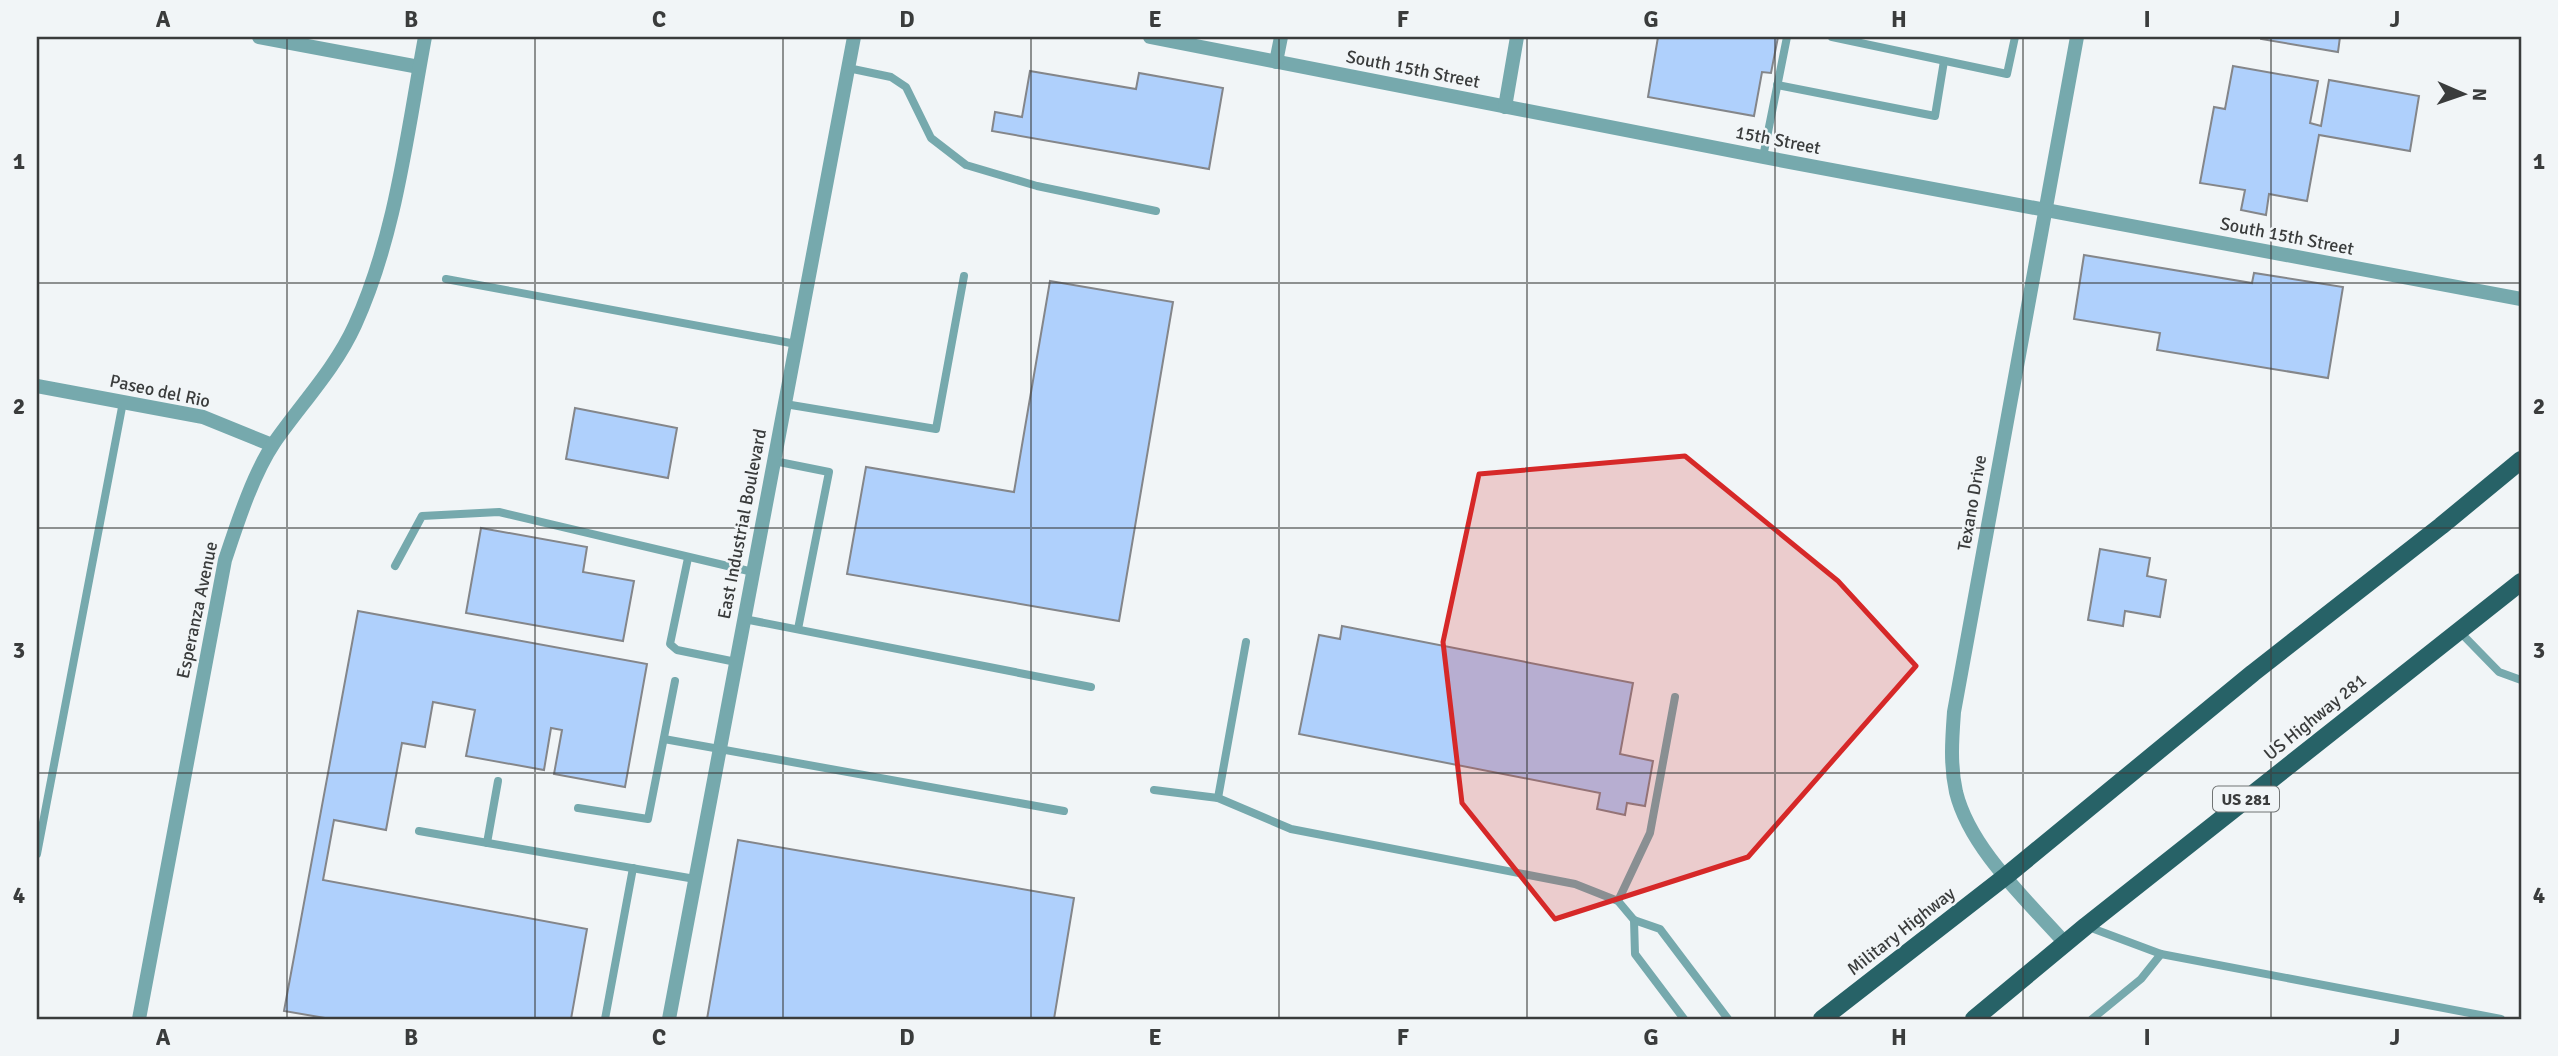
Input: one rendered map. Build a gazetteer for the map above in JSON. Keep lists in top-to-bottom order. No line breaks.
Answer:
{"streets":{"main road":["US Highway 281","US 281","Military Highway"],"street":["South 15th Street","15th Street","Paseo del Rio","Texano Drive","East Industrial Boulevard","Esperanza Avenue"]},"crossings":[["South 15th Street","15th Street"],["South 15th Street","Texano Drive"],["15th Street","Texano Drive"],["Paseo del Rio","Esperanza Avenue"],["Texano Drive","US Highway 281"],["Texano Drive","Military Highway"]],"north":"right","grid":{"columns":["A","B","C","D","E","F","G","H","I","J"],"rows":["1","2","3","4"]}}
